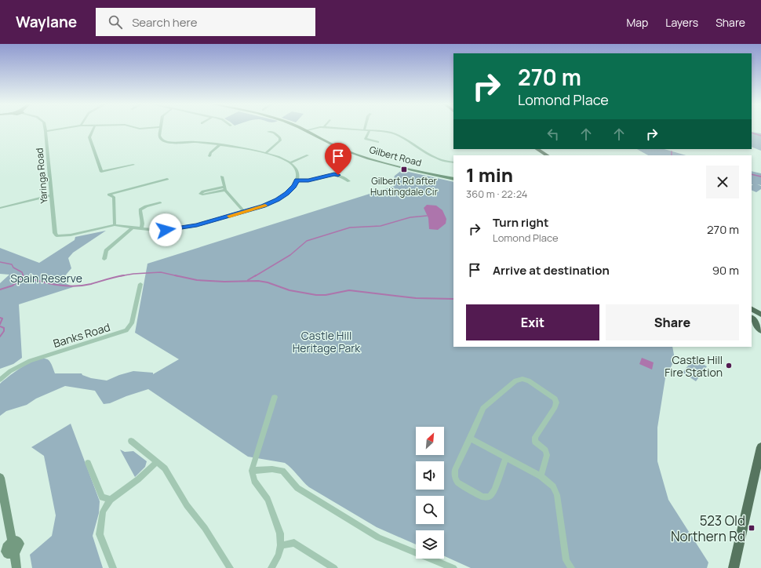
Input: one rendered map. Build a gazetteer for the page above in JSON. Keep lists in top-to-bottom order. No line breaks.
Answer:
{"streets":{"main road":["Gilbert Road"],"street":["Yaringa Road","Banks Road"]},"parks":["Spain Reserve","Castle Hill Heritage Park"],"places":{"transit":["Gilbert Rd after Huntingdale Cir","523 Old Northern Rd"],"other":["Castle Hill Fire Station"]},"north":"top right","page":{"header":"Waylane","search":"Search here","nav":["Map","Layers","Share"],"turn":["270 m","Lomond Place"],"heading":["1 min","360 m · 22:24"],"list":[{"name":"Turn right","note":"Lomond Place","value":"270 m"},{"name":"Arrive at destination","value":"90 m"}],"buttons":["Exit","Share"]}}
